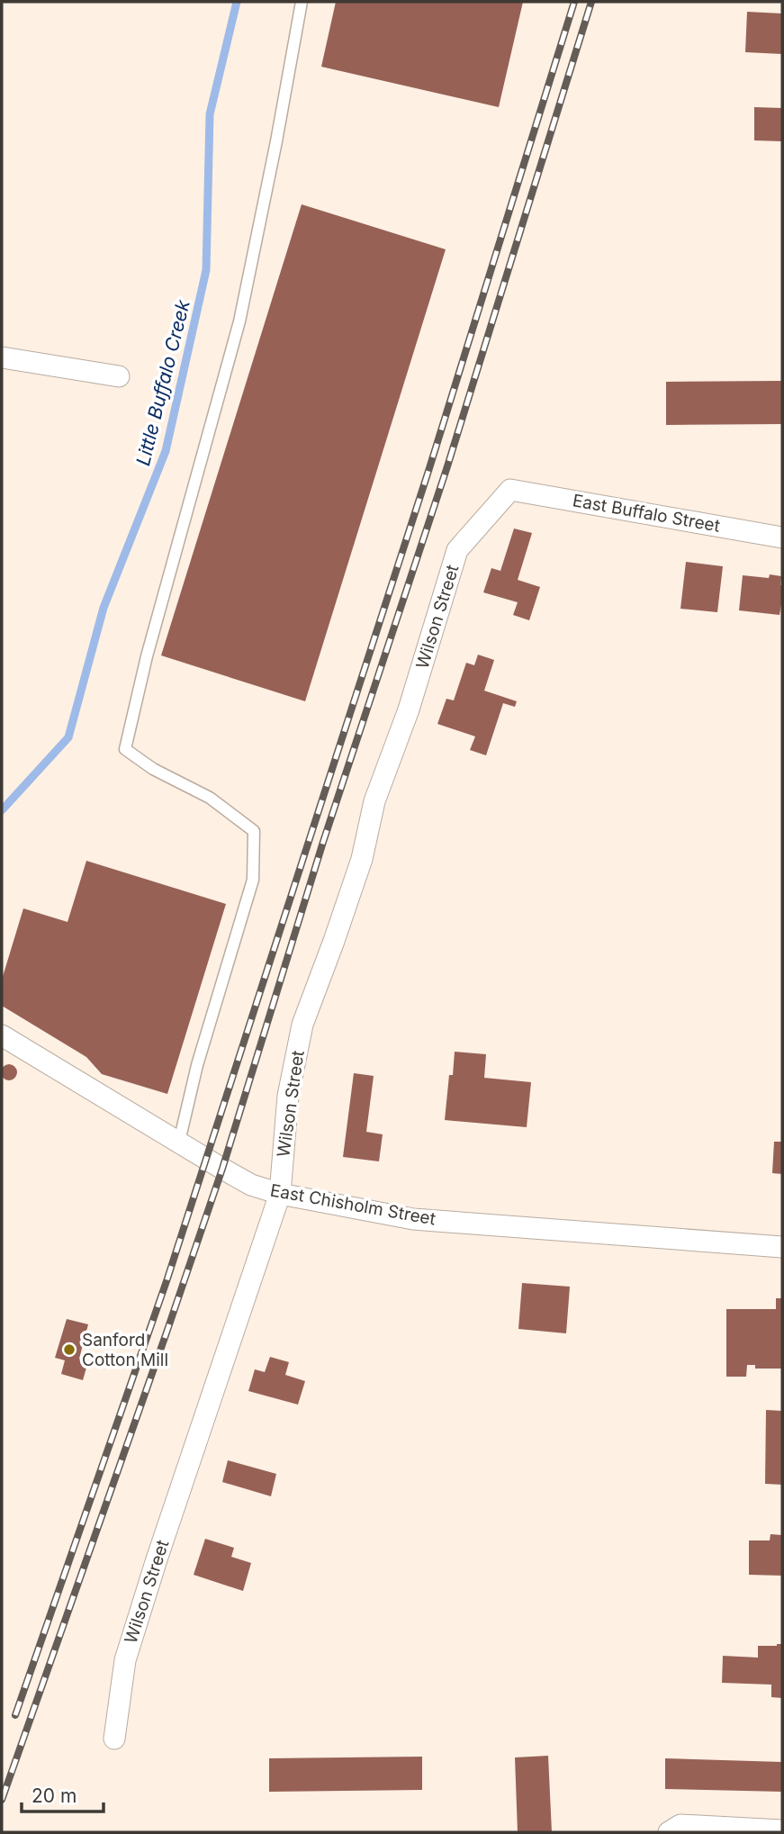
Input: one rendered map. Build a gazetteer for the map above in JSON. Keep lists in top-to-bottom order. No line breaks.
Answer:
{"streets":{"street":["East Buffalo Street","Wilson Street","East Chisholm Street"]},"crossings":[["East Buffalo Street","Wilson Street"],["Wilson Street","East Chisholm Street"]],"water":["Little Buffalo Creek"],"places":["Sanford Cotton Mill"],"scale_bar":"20 m"}
